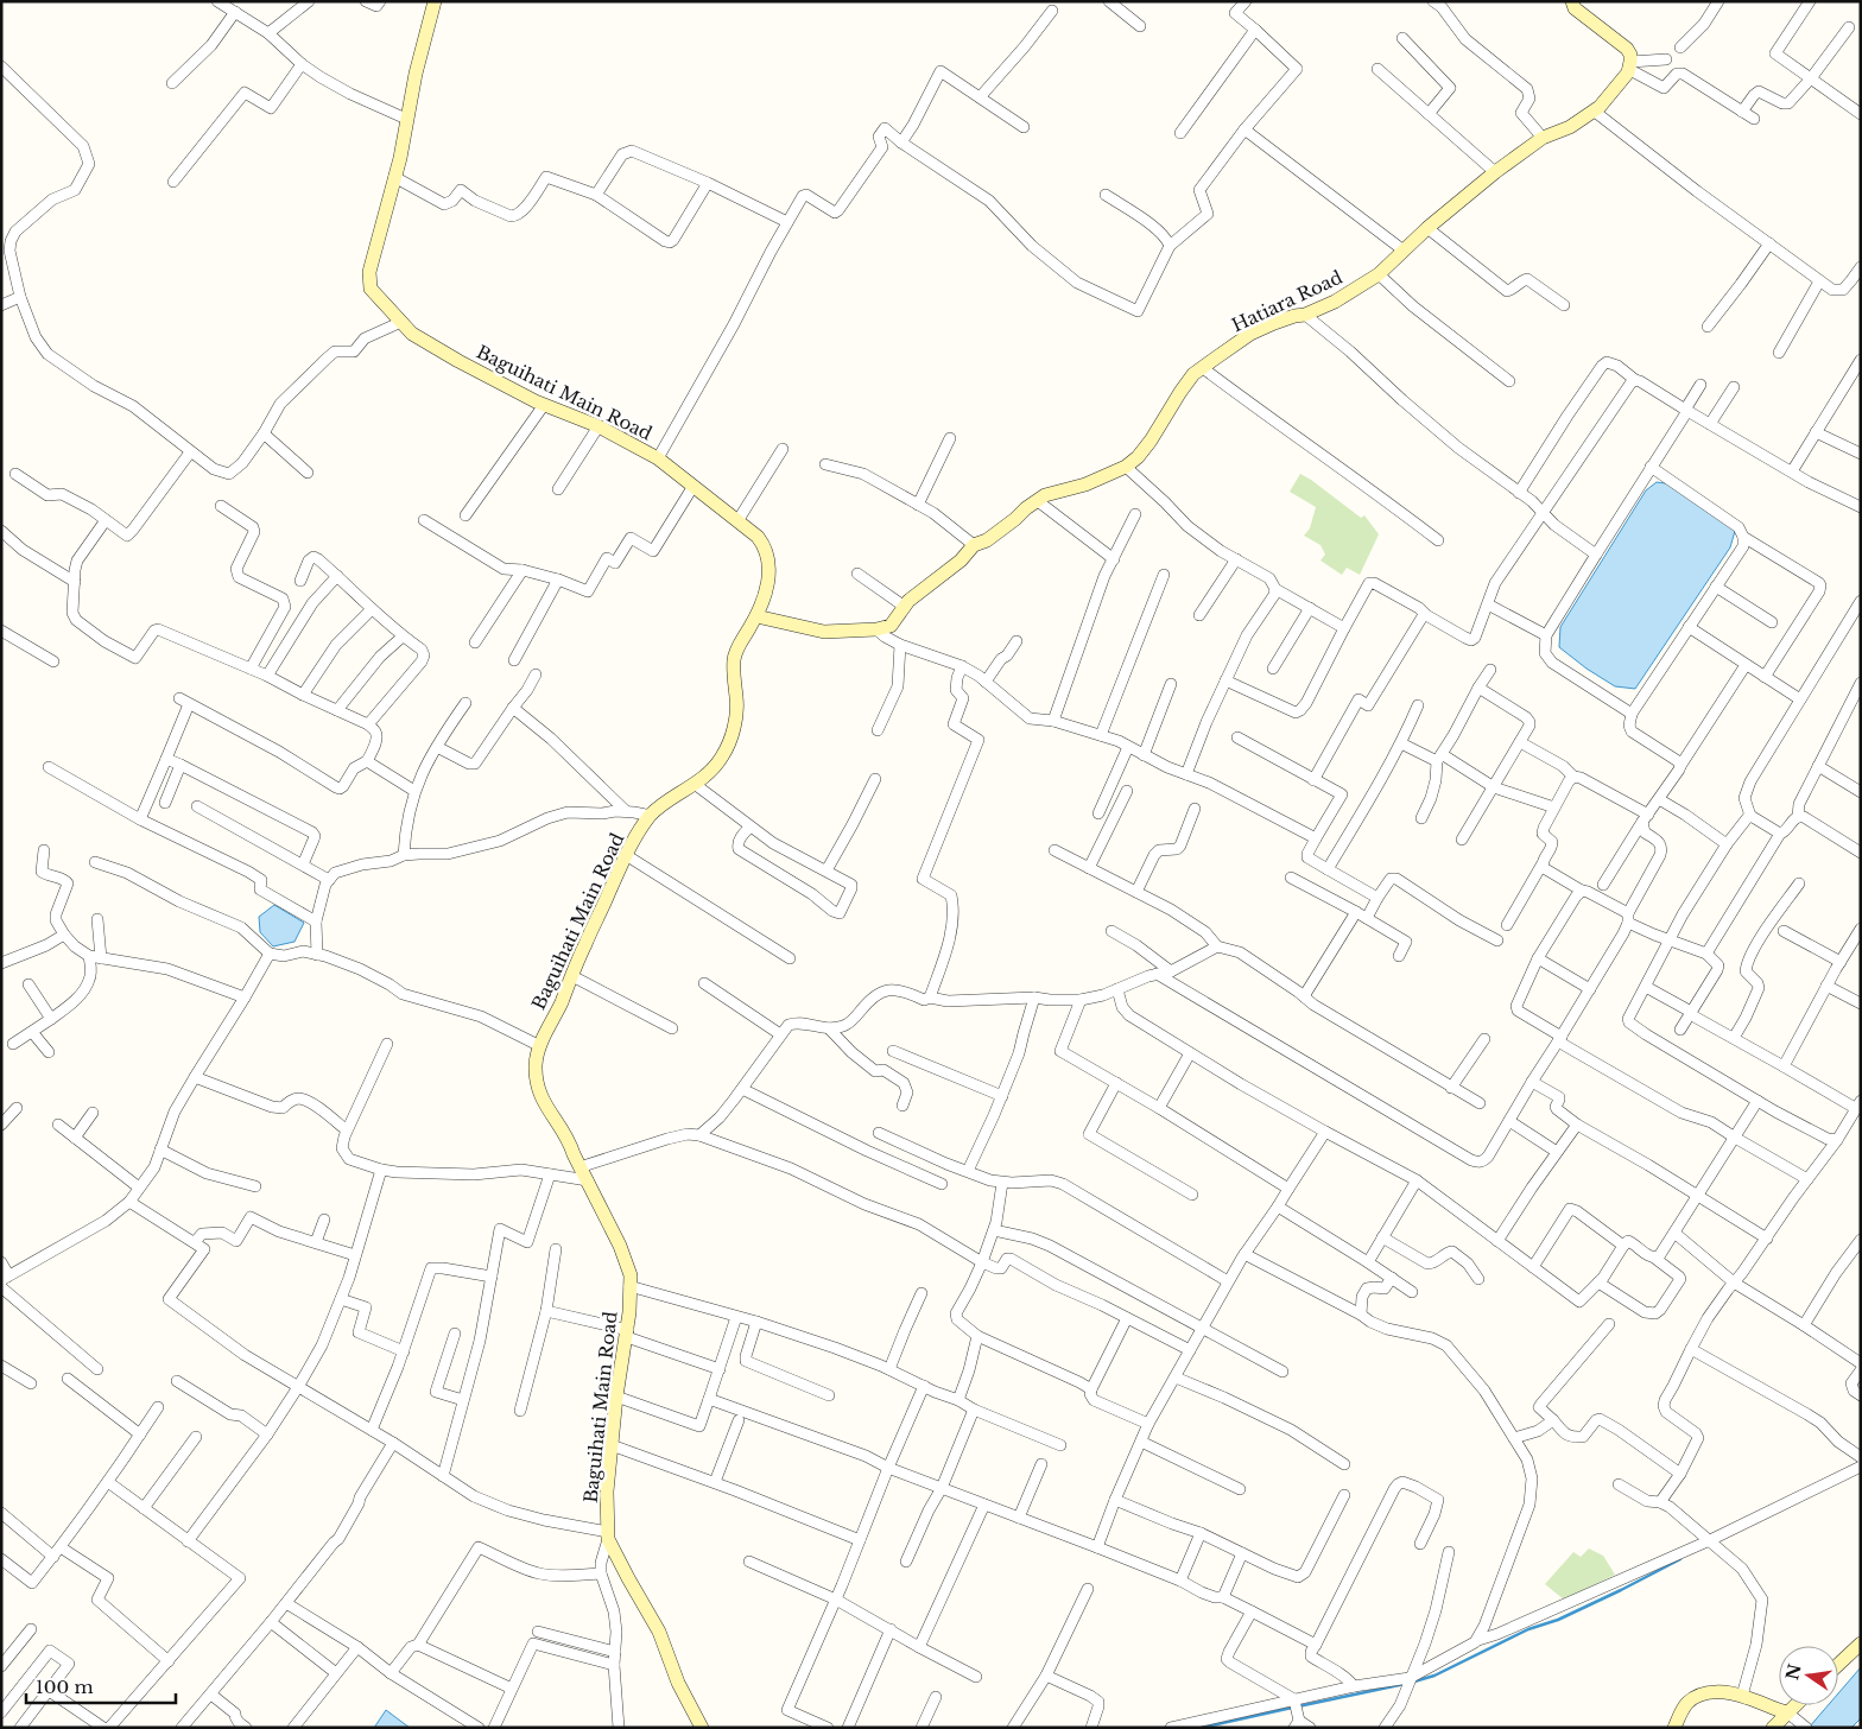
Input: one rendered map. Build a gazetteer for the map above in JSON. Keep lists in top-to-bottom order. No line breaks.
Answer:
{"streets":{"street":["Hatiara Road","Baguihati Main Road"]},"scale_bar":"100 m","north":"left"}
